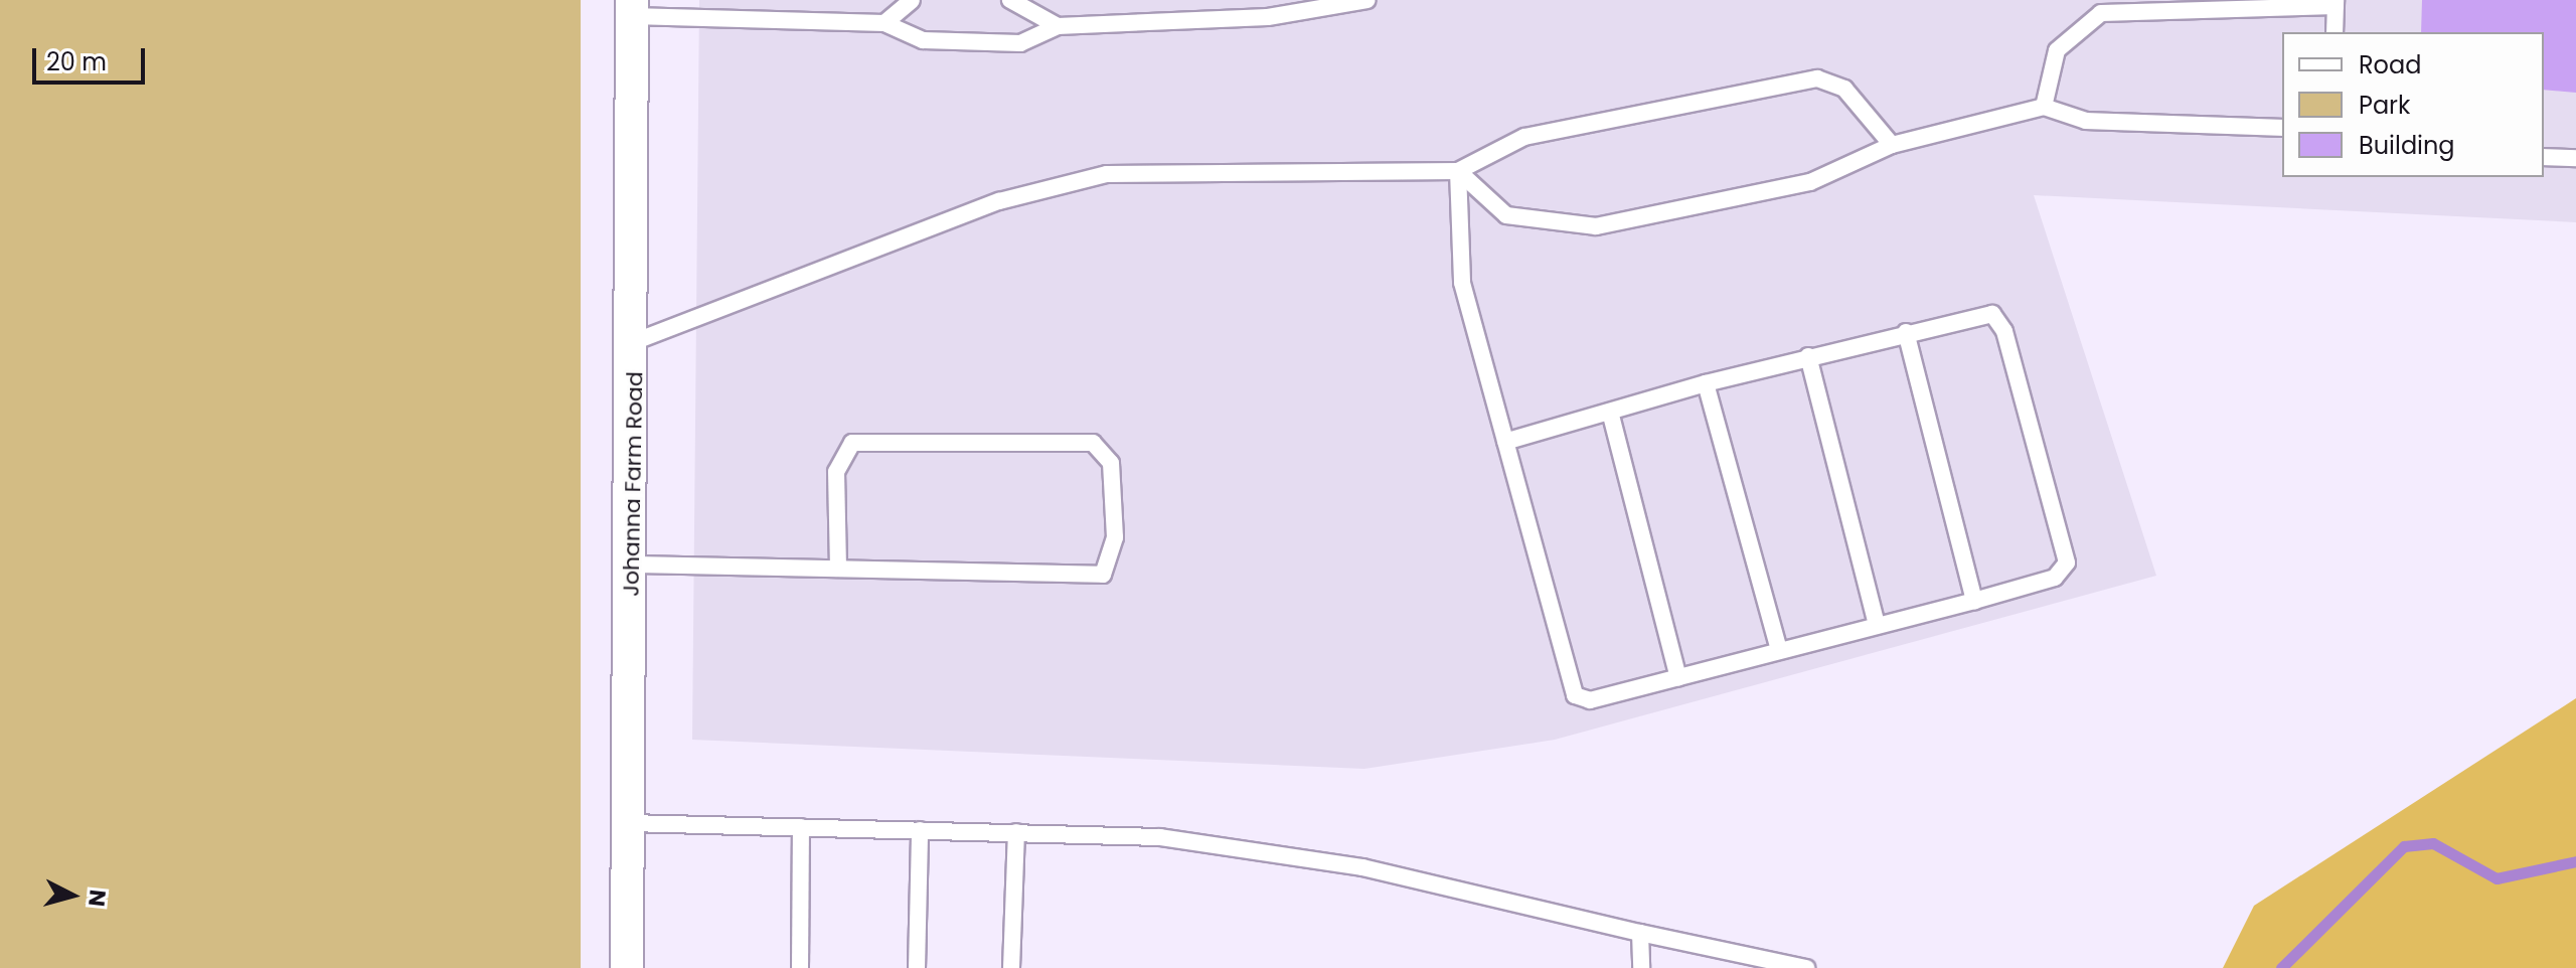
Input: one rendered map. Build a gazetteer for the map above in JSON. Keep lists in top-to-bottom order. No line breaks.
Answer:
{"streets":{"street":["Johanna Farm Road"]},"legend":["Road","Park","Building"],"scale_bar":"20 m","north":"right"}
